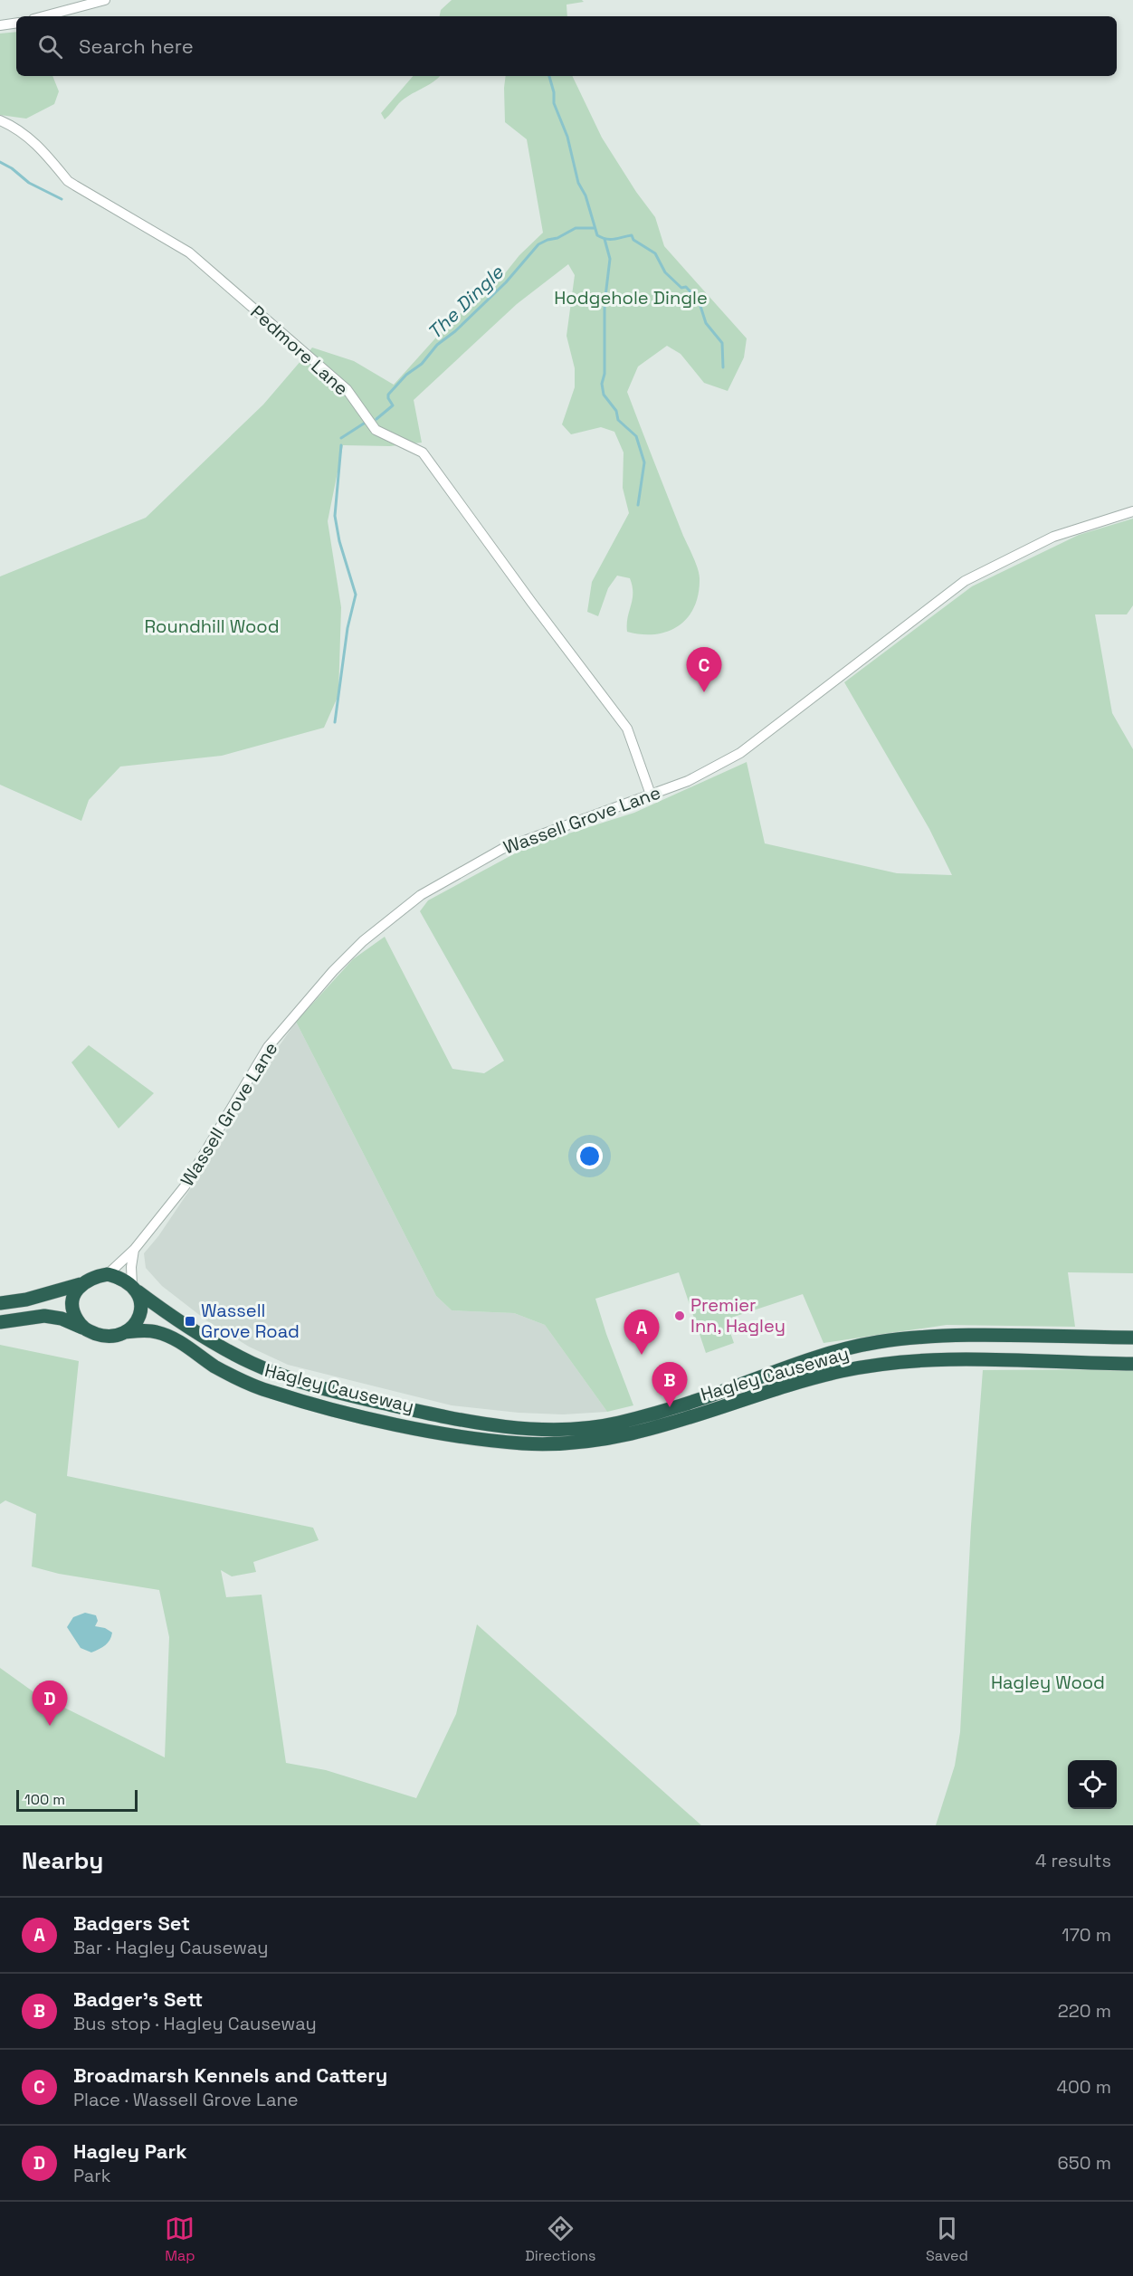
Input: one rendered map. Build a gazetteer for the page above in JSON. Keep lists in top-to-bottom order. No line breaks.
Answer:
{"streets":{"highway":["Hagley Causeway"],"street":["Pedmore Lane","Wassell Grove Lane"]},"crossings":[["Pedmore Lane","Wassell Grove Lane"],["Wassell Grove Lane","Hagley Causeway"]],"water":["The Dingle"],"parks":["Hodgehole Dingle","Roundhill Wood","Hagley Wood"],"places":{"other":["Premier Inn, Hagley"],"transit":["Wassell Grove Road"]},"scale_bar":"100 m","page":{"search":"Search here","pins":["C","A","B","D"],"scale":"100 m","heading":["Nearby","4 results"],"list":[{"mark":"A","name":"Badgers Set","note":"Bar · Hagley Causeway","value":"170 m"},{"mark":"B","name":"Badger's Sett","note":"Bus stop · Hagley Causeway","value":"220 m"},{"mark":"C","name":"Broadmarsh Kennels and Cattery","note":"Place · Wassell Grove Lane","value":"400 m"},{"mark":"D","name":"Hagley Park","note":"Park","value":"650 m"}],"nav":["Map","Directions","Saved"]}}
